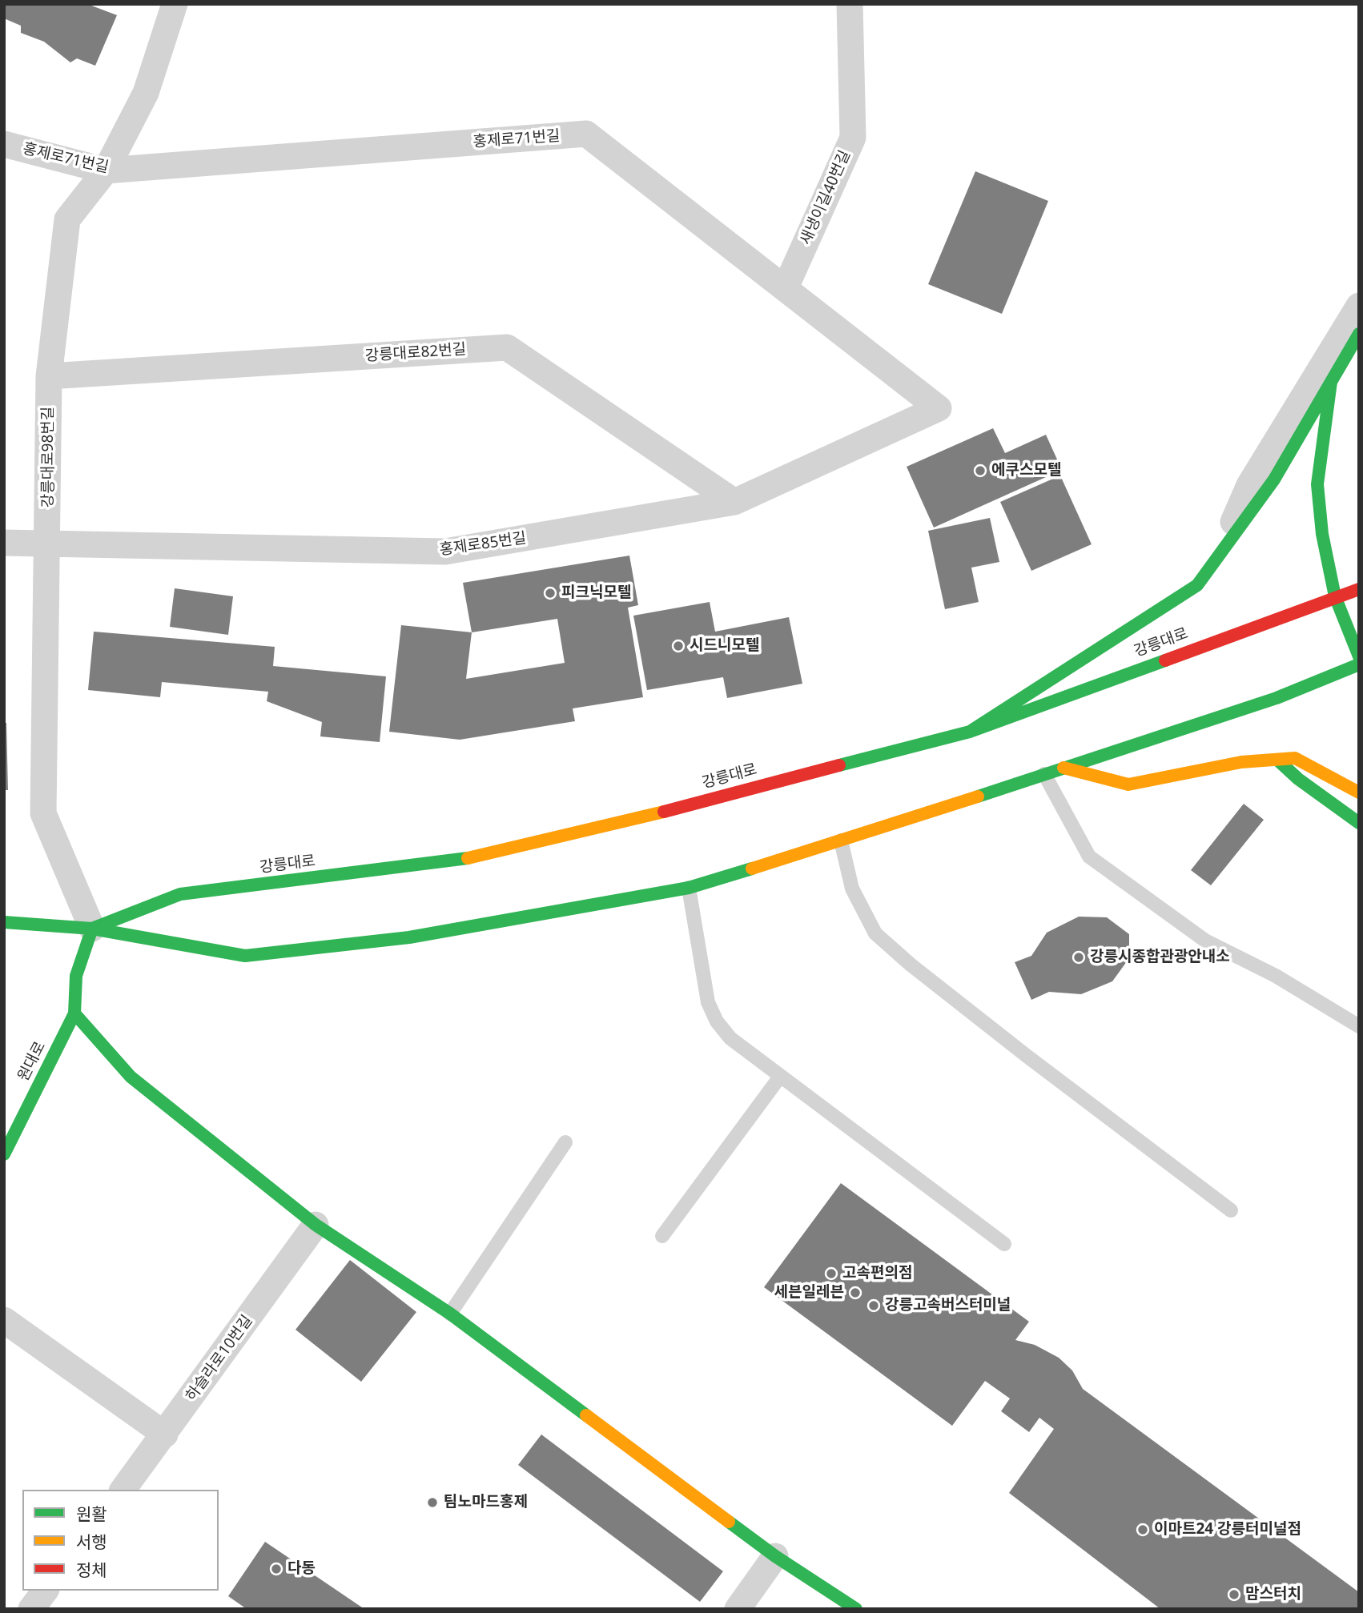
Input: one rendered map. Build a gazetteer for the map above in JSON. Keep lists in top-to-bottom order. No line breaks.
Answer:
{"streets":{"street":["홍제로71번길","새냉이길40번길","강릉대로82번길","강릉대로98번길","홍제로85번길","강릉대로","원대로","하슬라로10번길"]},"crossings":[["홍제로71번길","새냉이길40번길"],["홍제로71번길","강릉대로98번길"],["홍제로71번길","홍제로85번길"],["강릉대로82번길","강릉대로98번길"],["강릉대로82번길","홍제로85번길"],["강릉대로98번길","홍제로85번길"],["강릉대로98번길","강릉대로"]],"places":["에쿠스모텔","피크닉모텔","시드니모텔","강릉시종합관광안내소","고속편의점","세븐일레븐","강릉고속버스터미널","팀노마드홍제","이마트24 강릉터미널점","다동","맘스터치"],"legend":["원활","서행","정체"]}
